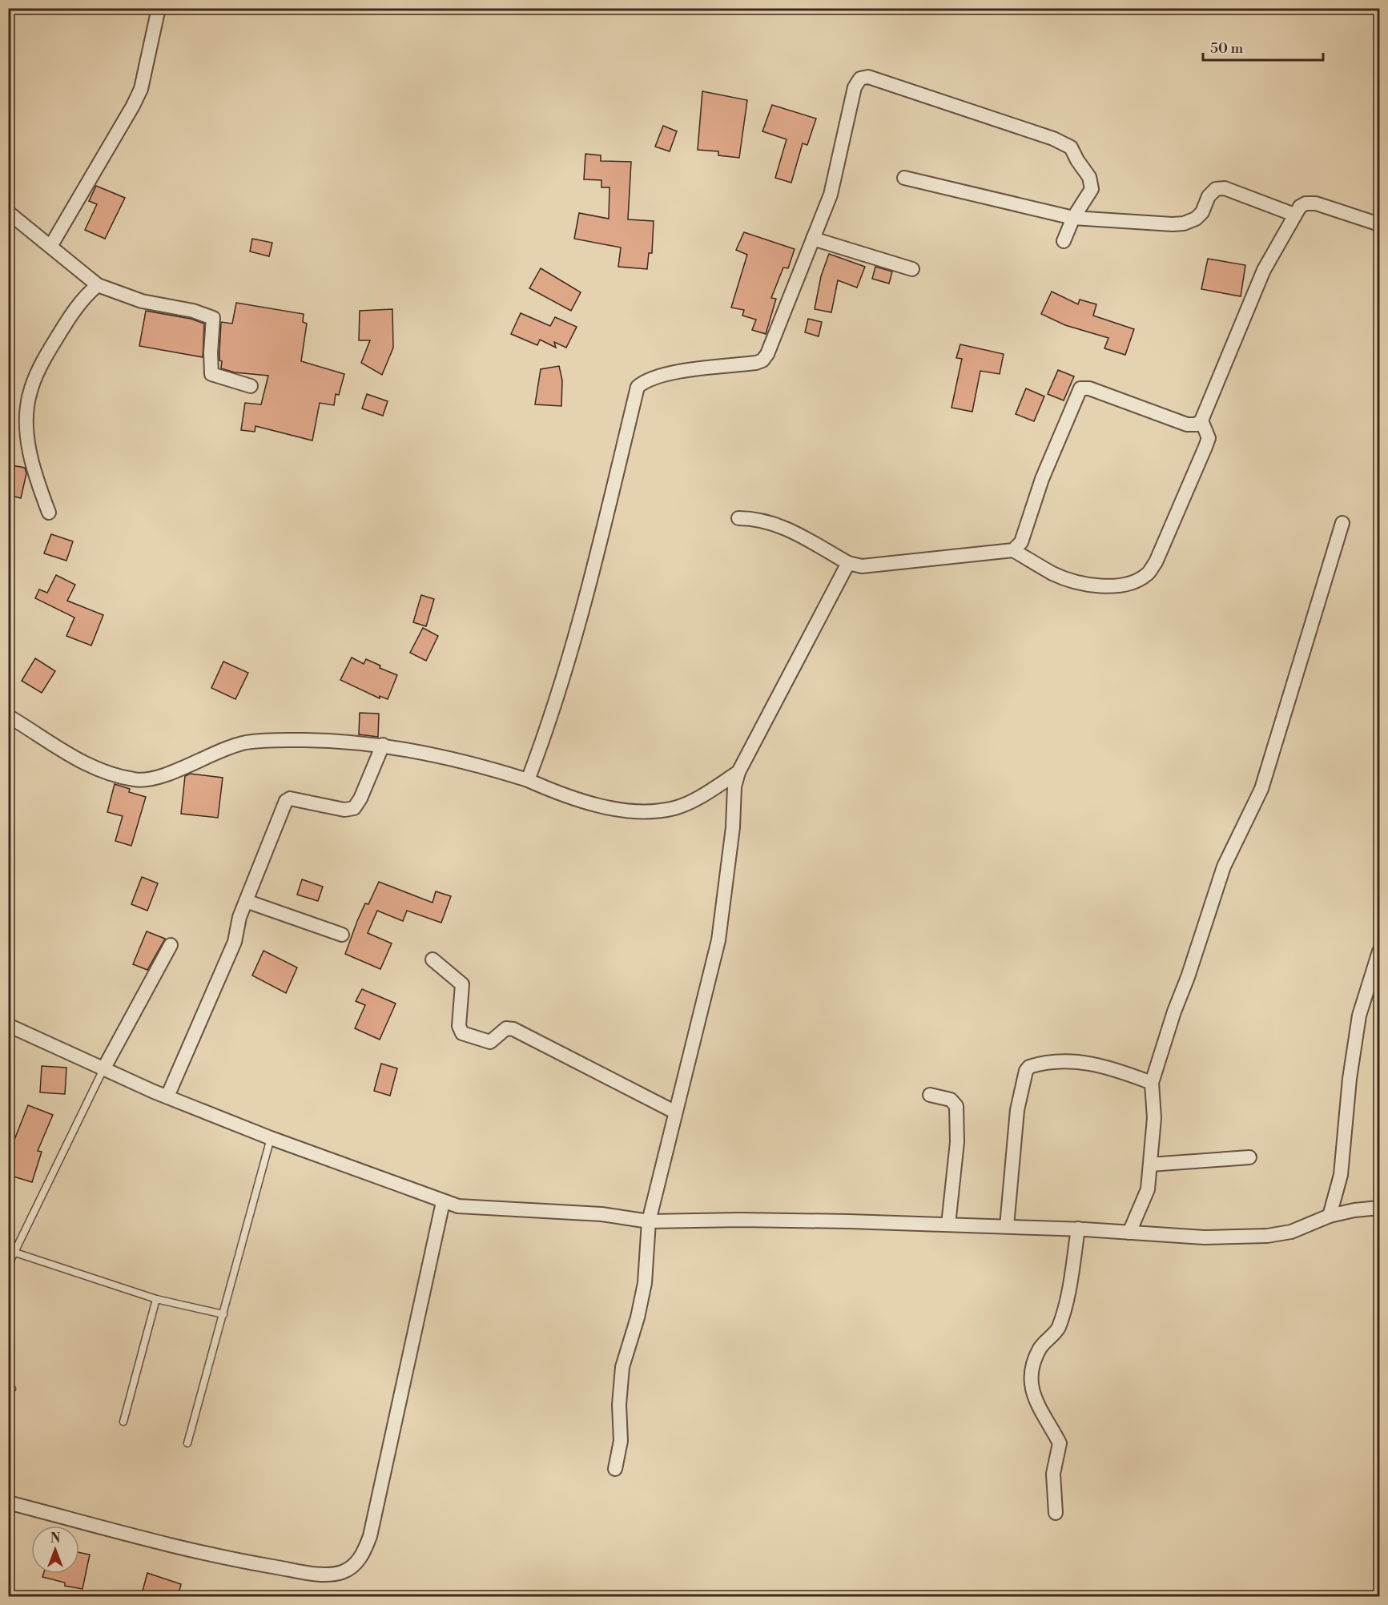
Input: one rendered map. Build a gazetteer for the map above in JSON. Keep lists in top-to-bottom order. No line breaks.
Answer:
{"scale_bar":"50 m","north":"top"}
